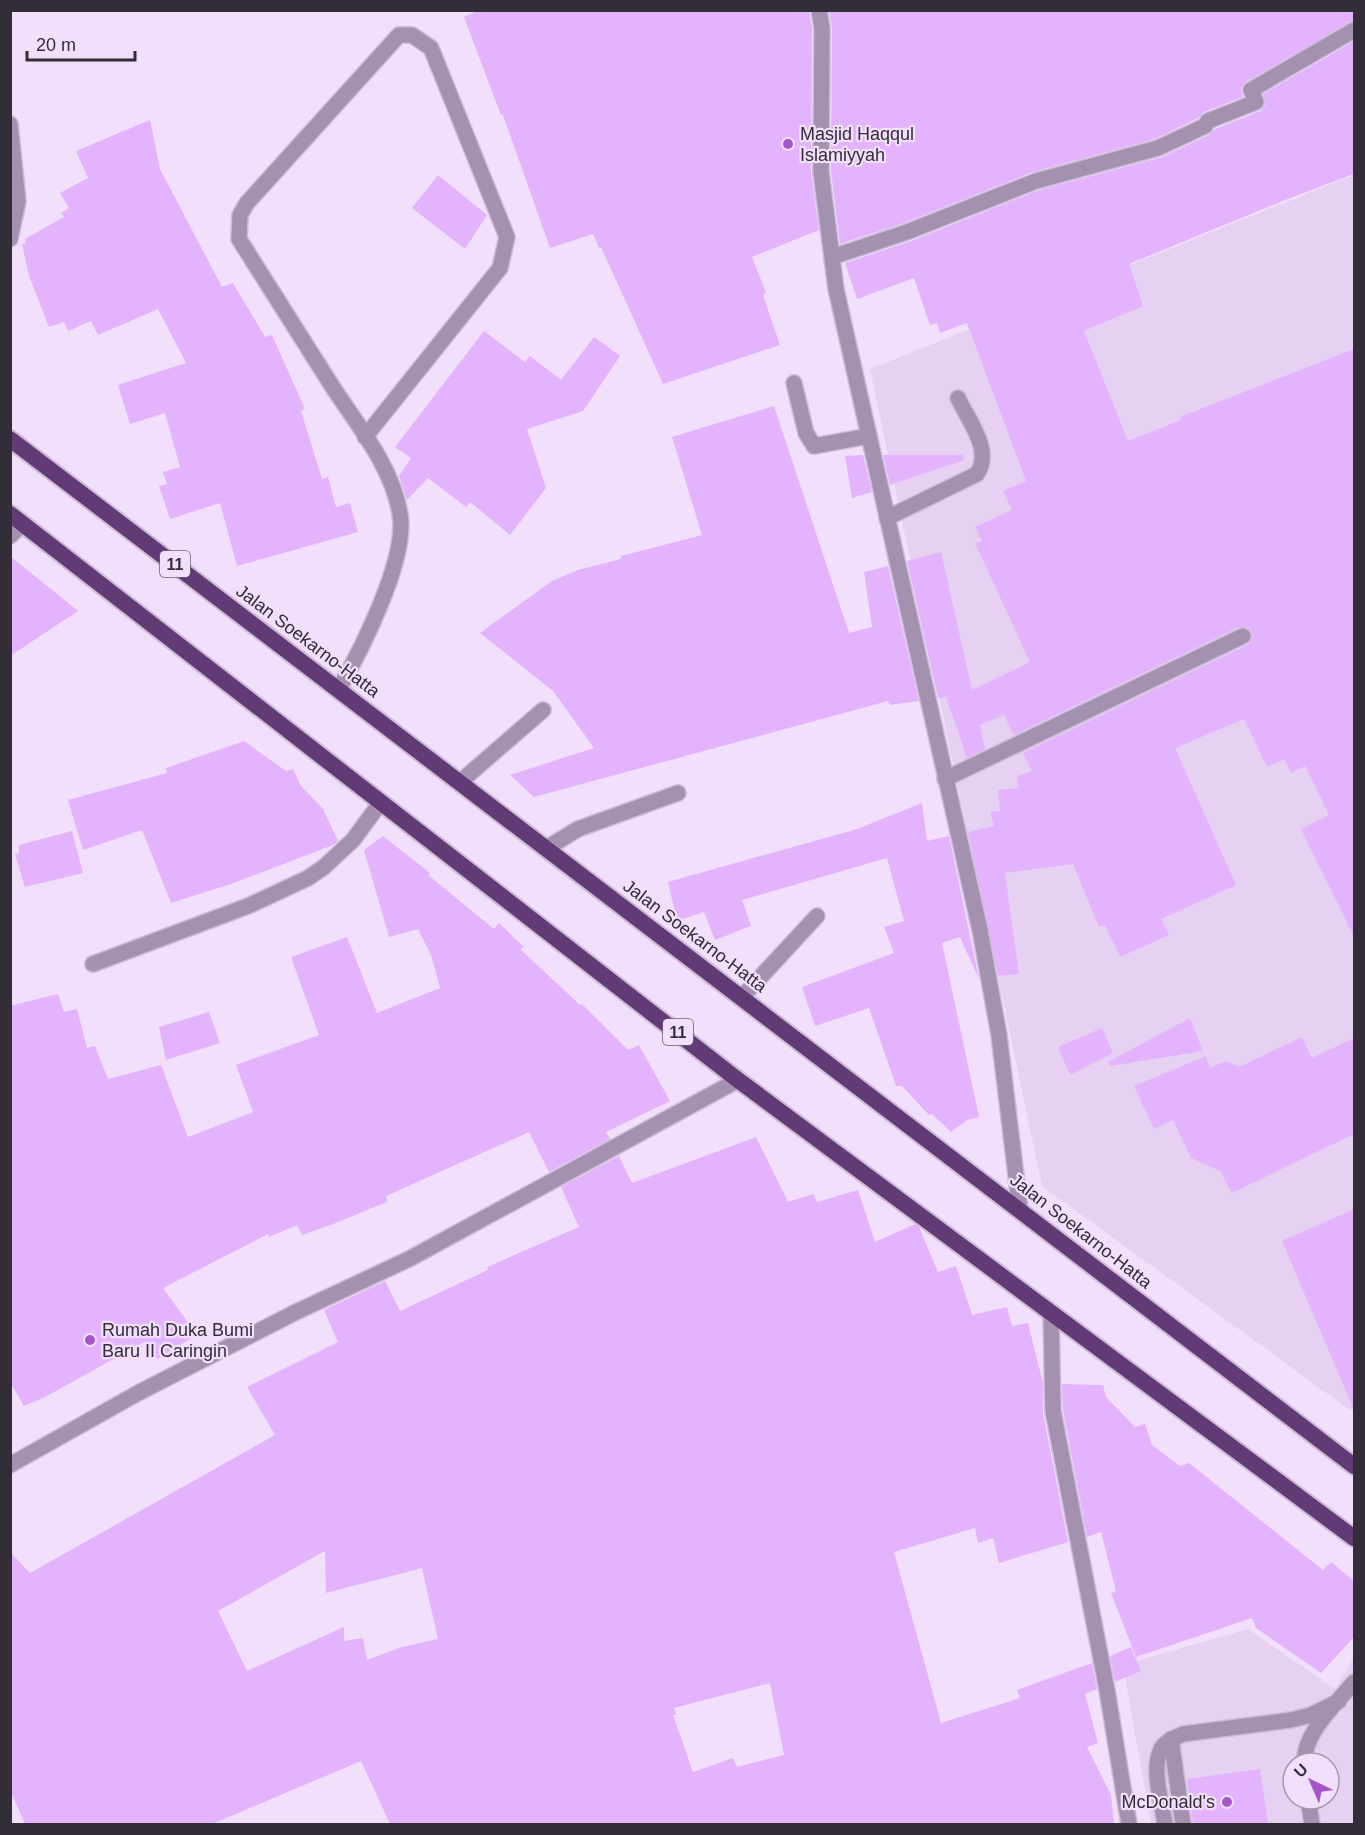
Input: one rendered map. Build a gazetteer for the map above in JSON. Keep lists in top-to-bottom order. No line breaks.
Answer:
{"streets":{"highway":["11","Jalan Soekarno-Hatta"]},"places":["Masjid Haqqul Islamiyyah","Rumah Duka Bumi Baru II Caringin","McDonald's"],"scale_bar":"20 m","north":"top left"}
